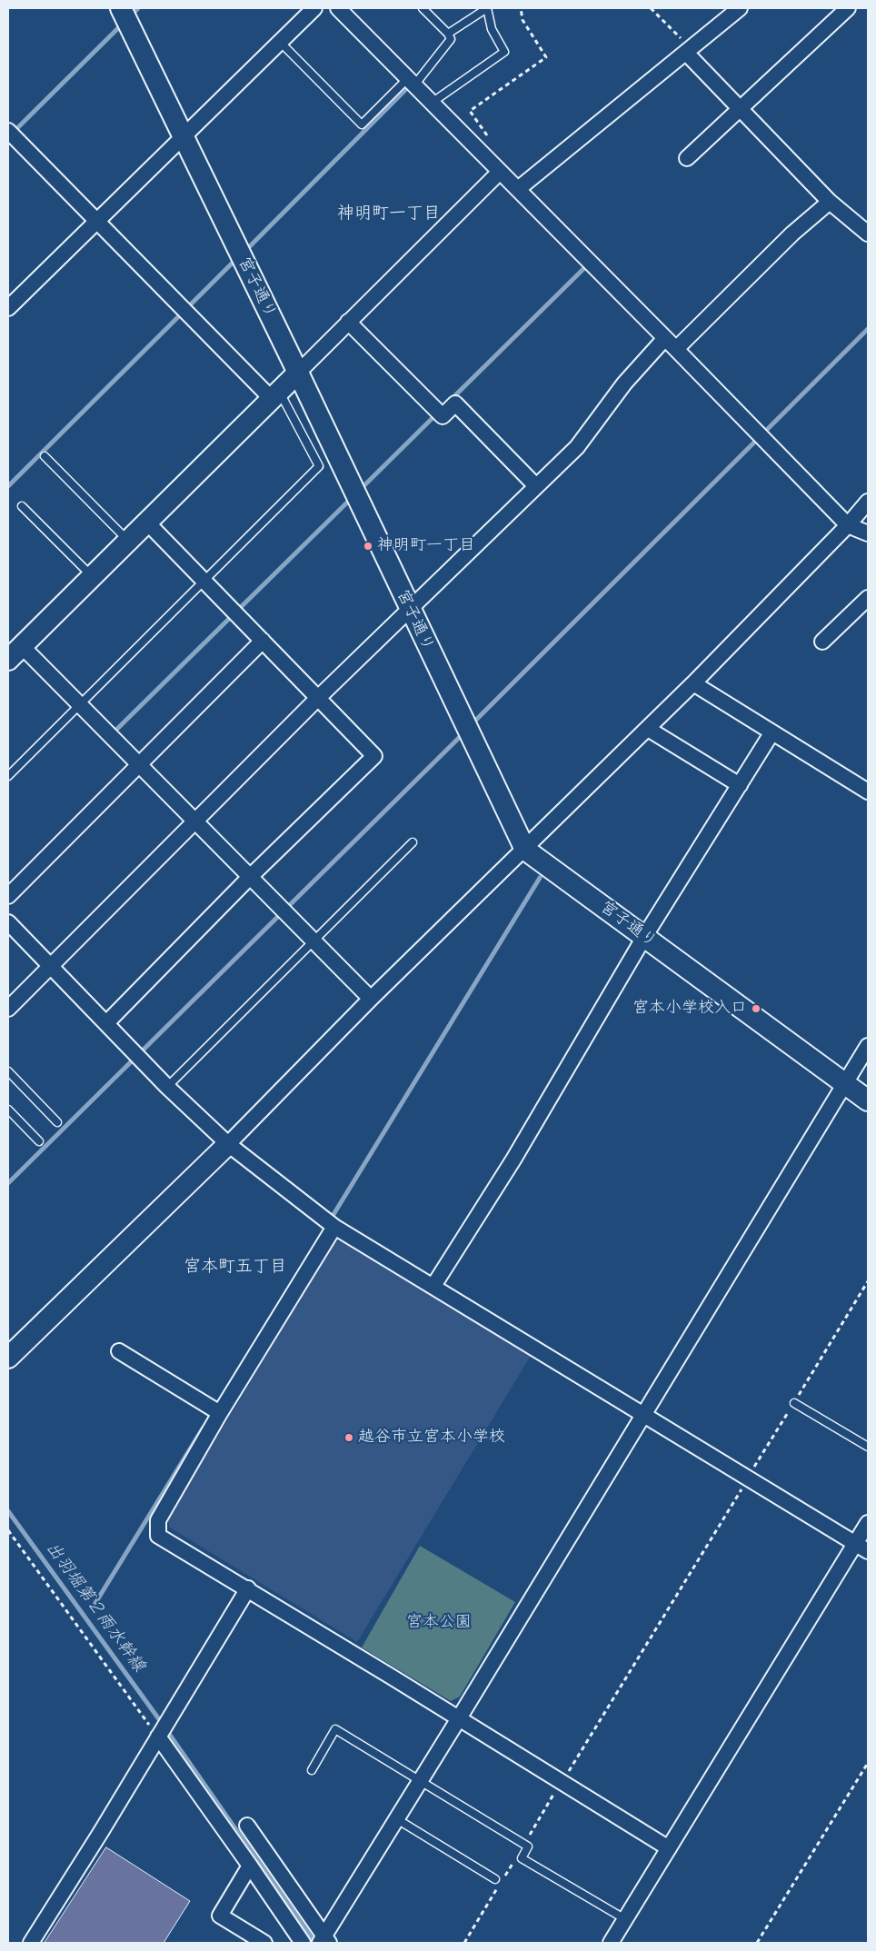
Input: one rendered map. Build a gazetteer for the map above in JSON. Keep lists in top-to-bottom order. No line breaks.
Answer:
{"streets":{"street":["宮子通り"]},"districts":["神明町一丁目","宮本町五丁目"],"water":["出羽堀第２雨水幹線"],"parks":["宮本公園"],"places":["神明町一丁目","宮本小学校入口","越谷市立宮本小学校"]}
